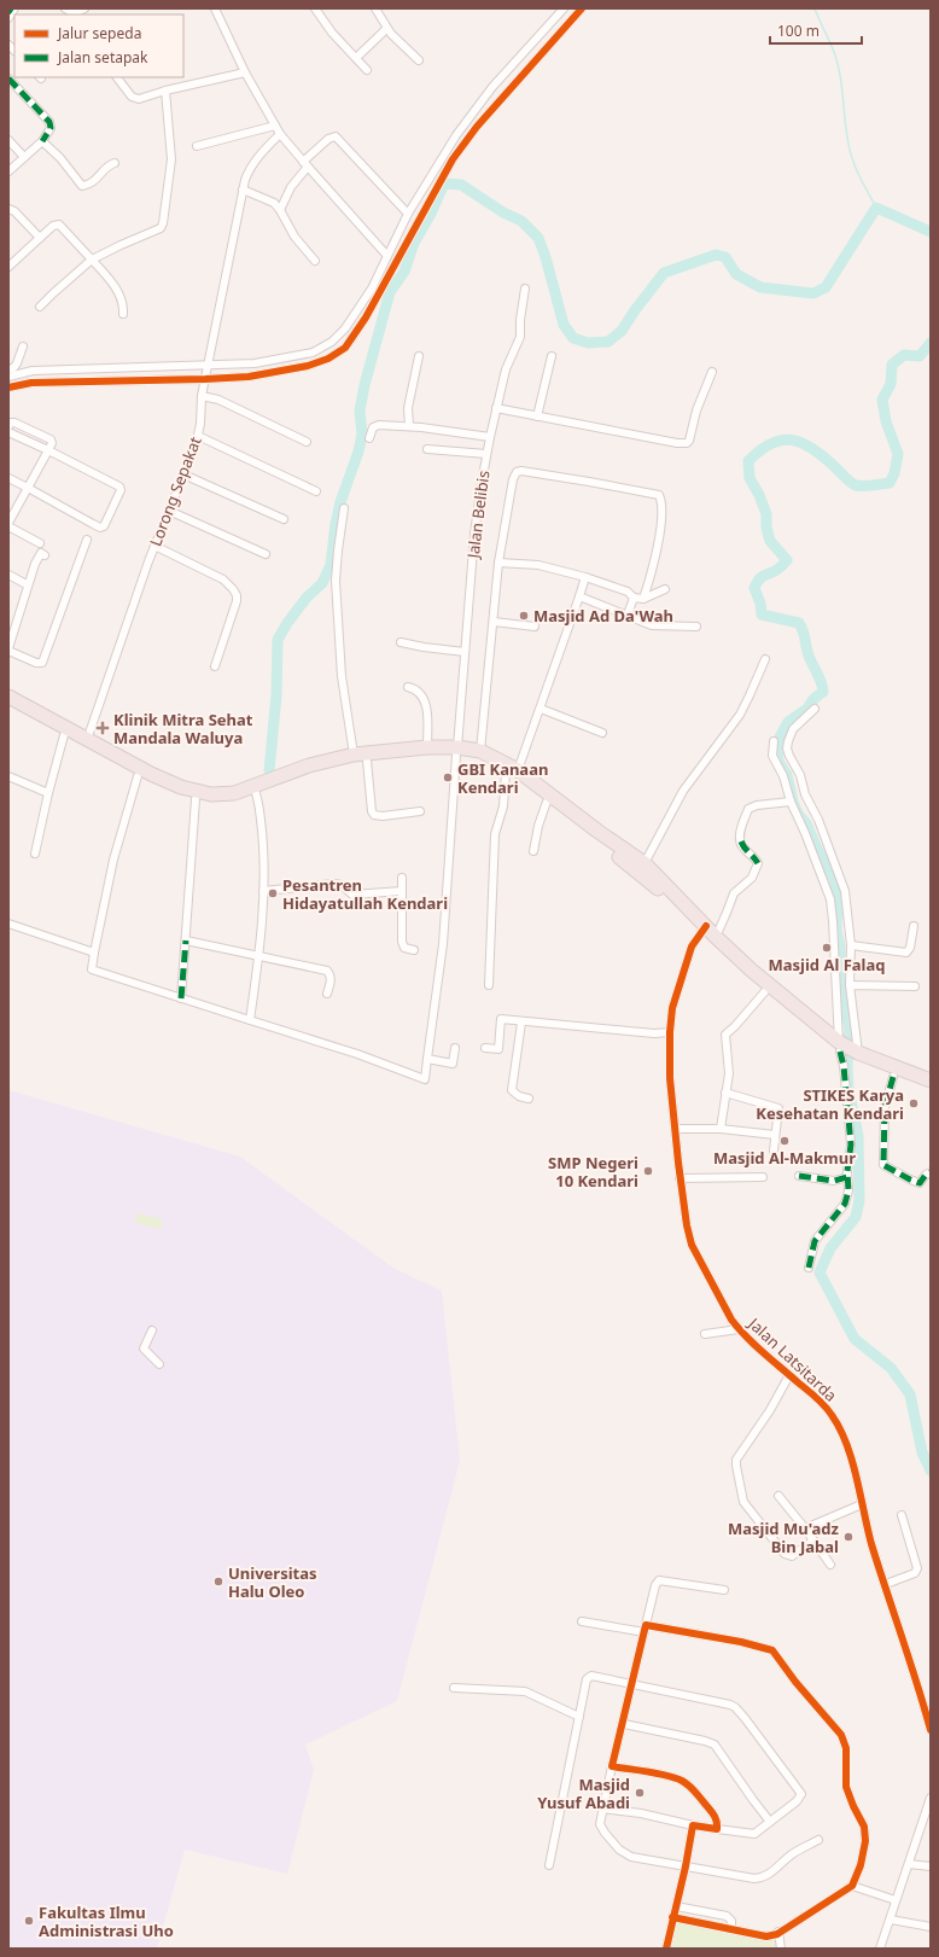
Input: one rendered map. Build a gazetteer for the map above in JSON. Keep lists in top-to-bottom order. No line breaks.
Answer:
{"streets":{"street":["Lorong Sepakat","Jalan Belibis","Jalan Latsitarda"]},"places":{"other":["Masjid Ad Da'Wah","GBI Kanaan Kendari","Pesantren Hidayatullah Kendari","Masjid Al Falaq","STIKES Karya Kesehatan Kendari","Masjid Al-Makmur","SMP Negeri 10 Kendari","Masjid Mu'adz Bin Jabal","Universitas Halu Oleo","Masjid Yusuf Abadi","Fakultas Ilmu Administrasi Uho"],"health":["Klinik Mitra Sehat Mandala Waluya"]},"legend":["Jalur sepeda","Jalan setapak"],"scale_bar":"100 m"}
